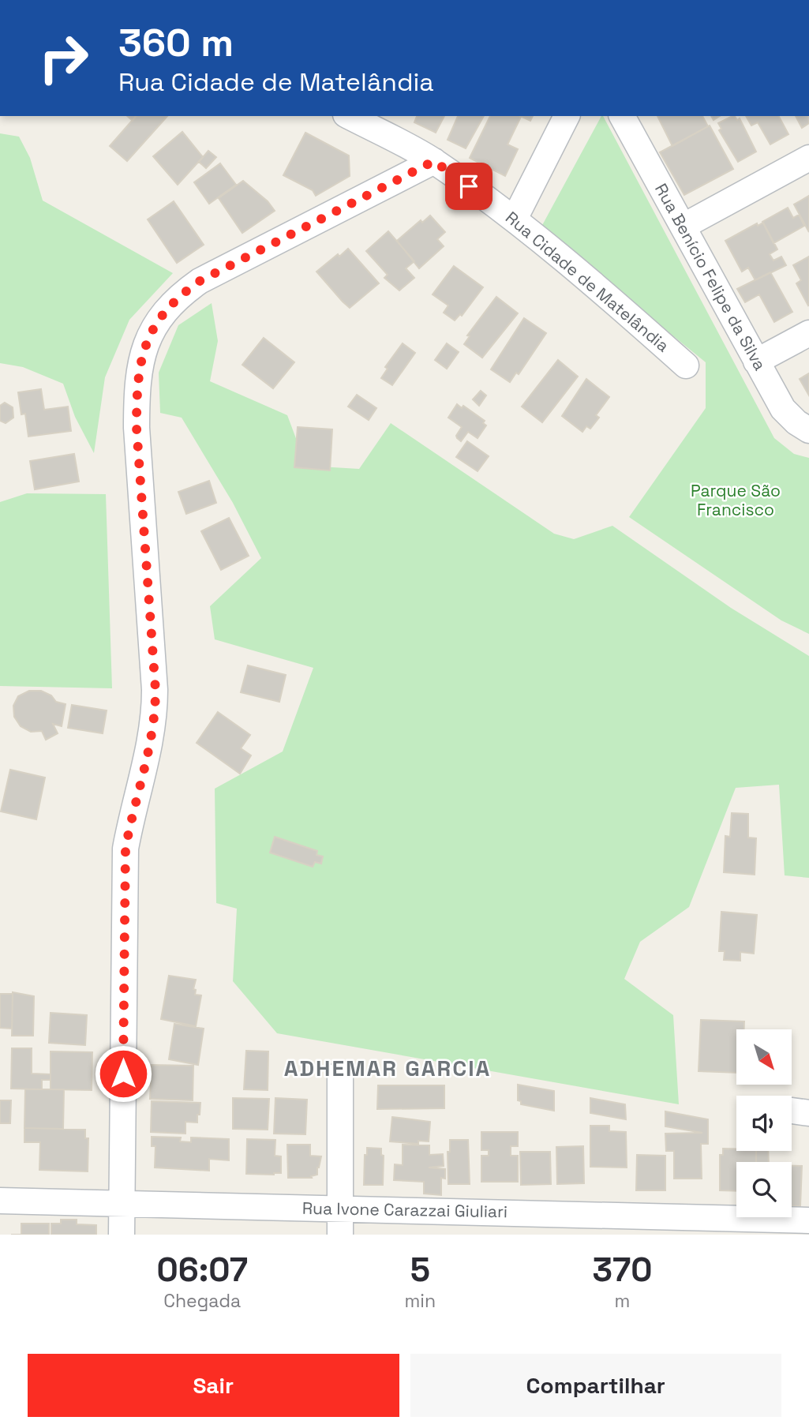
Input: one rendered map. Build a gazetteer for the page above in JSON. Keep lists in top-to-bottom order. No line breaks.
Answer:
{"streets":{"street":["Rua Benício Felipe da Silva","Rua Cidade de Matelândia","Rua Ivone Carazzai Giuliari"]},"districts":["ADHEMAR GARCIA"],"parks":["Parque São Francisco"],"north":"bottom right","page":{"turn":["360 m","Rua Cidade de Matelândia"],"eta":["06:07","Chegada","5","min","370","m"],"buttons":["Sair","Compartilhar"]}}
